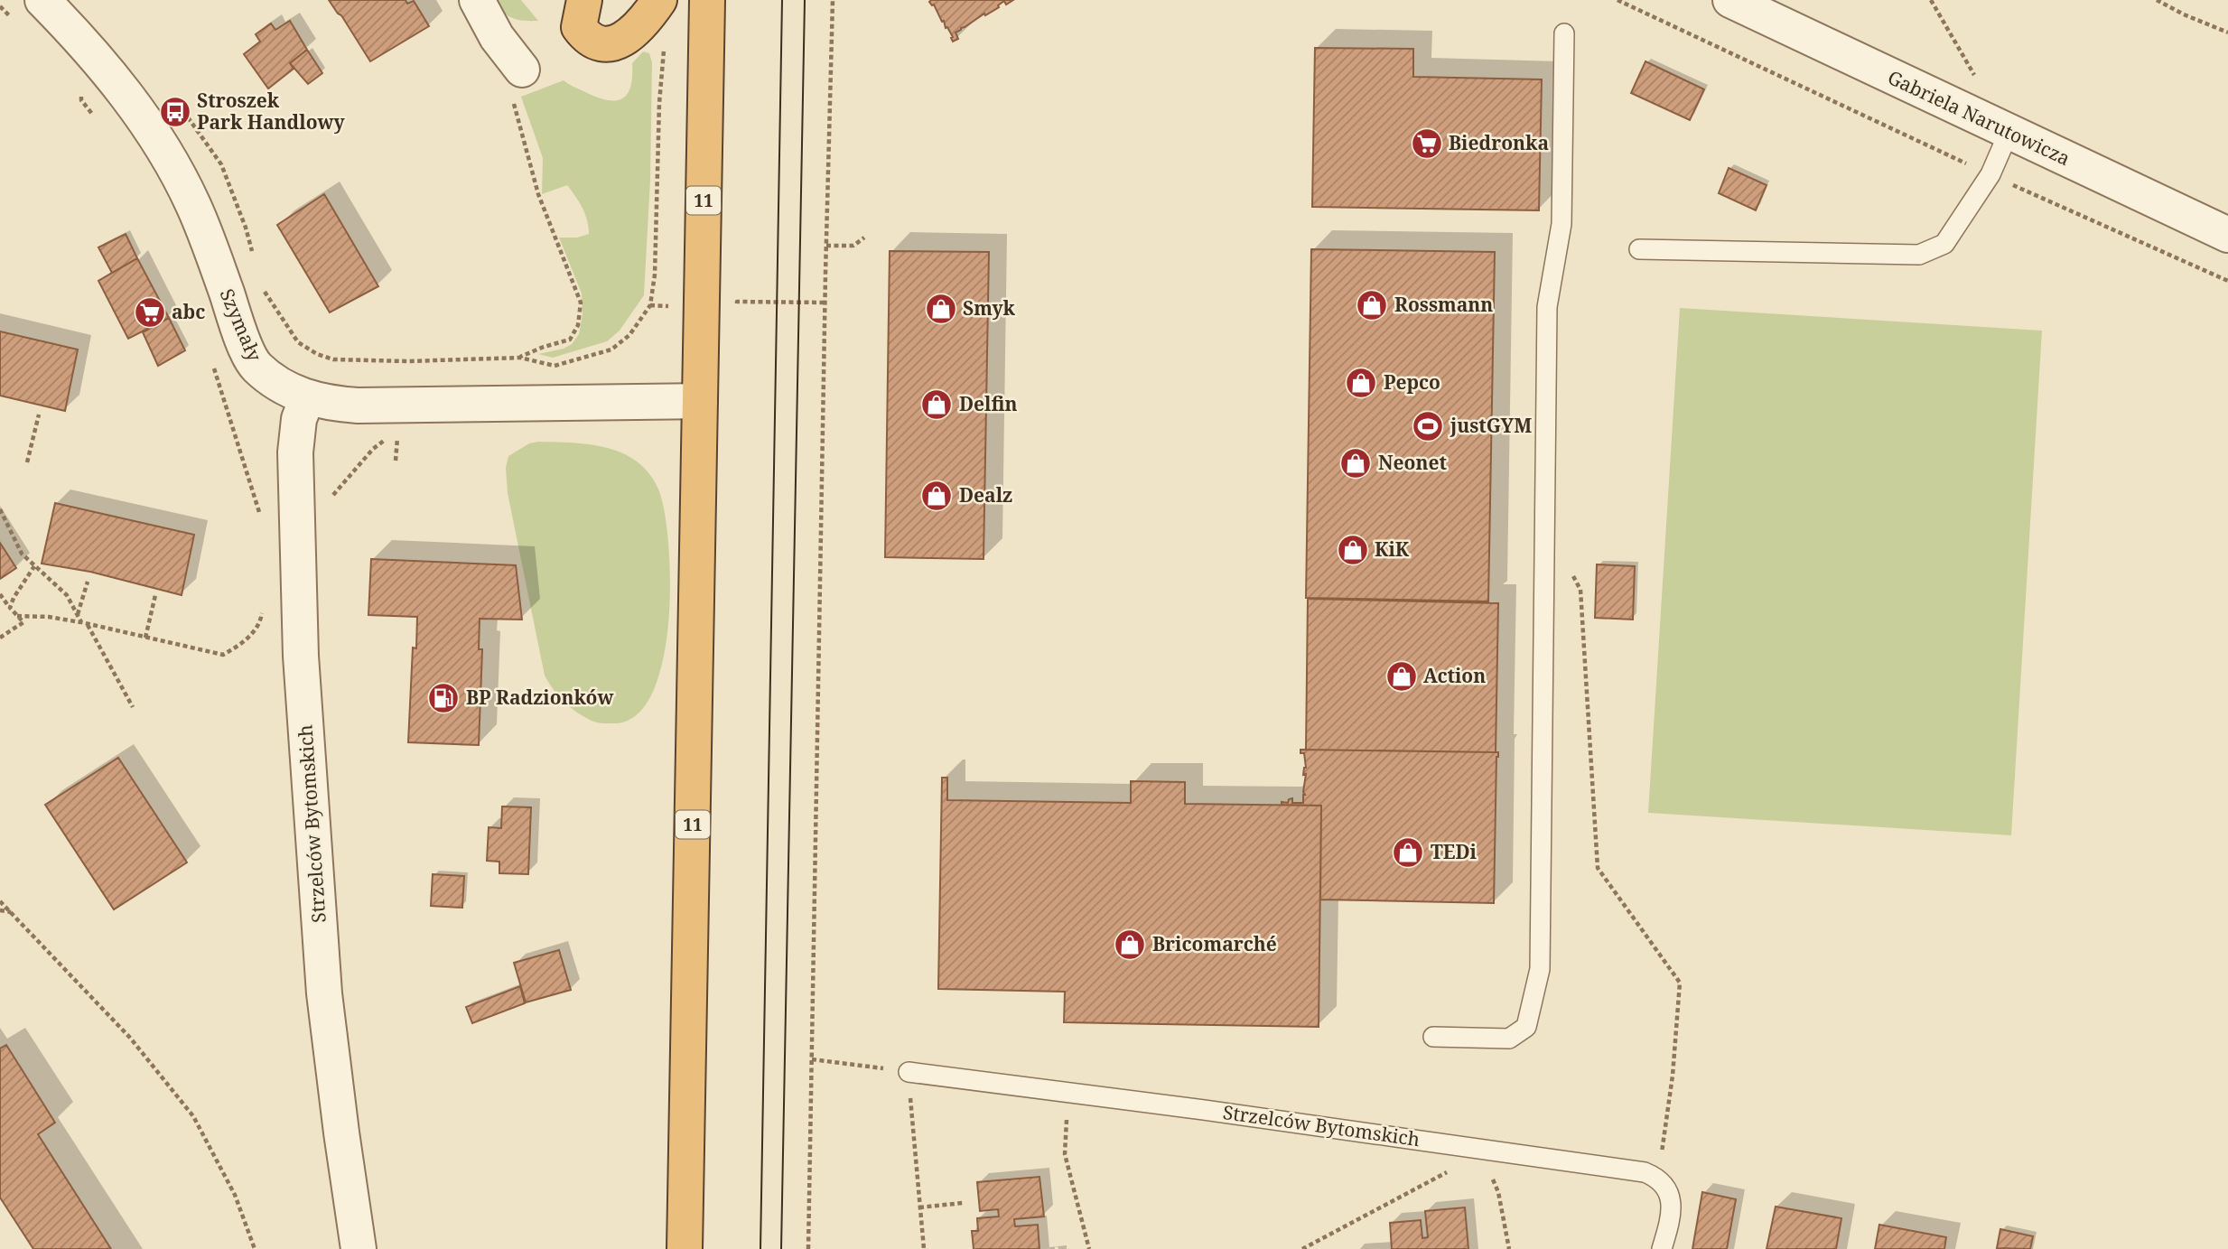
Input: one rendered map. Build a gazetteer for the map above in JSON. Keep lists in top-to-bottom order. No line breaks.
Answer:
{"streets":{"highway":["11"],"street":["Gabriela Narutowicza","Szymały","Strzelców Bytomskich"]},"crossings":[["11","Szymały"],["Szymały","Strzelców Bytomskich"]],"places":{"bus stop":["Stroszek Park Handlowy"],"supermarket":["Biedronka","abc"],"shop":["Rossmann","Smyk","Pepco","Delfin","Neonet","Dealz","KiK","Action","TEDi","Bricomarché"],"sports":["justGYM"],"fuel station":["BP Radzionków"]}}
